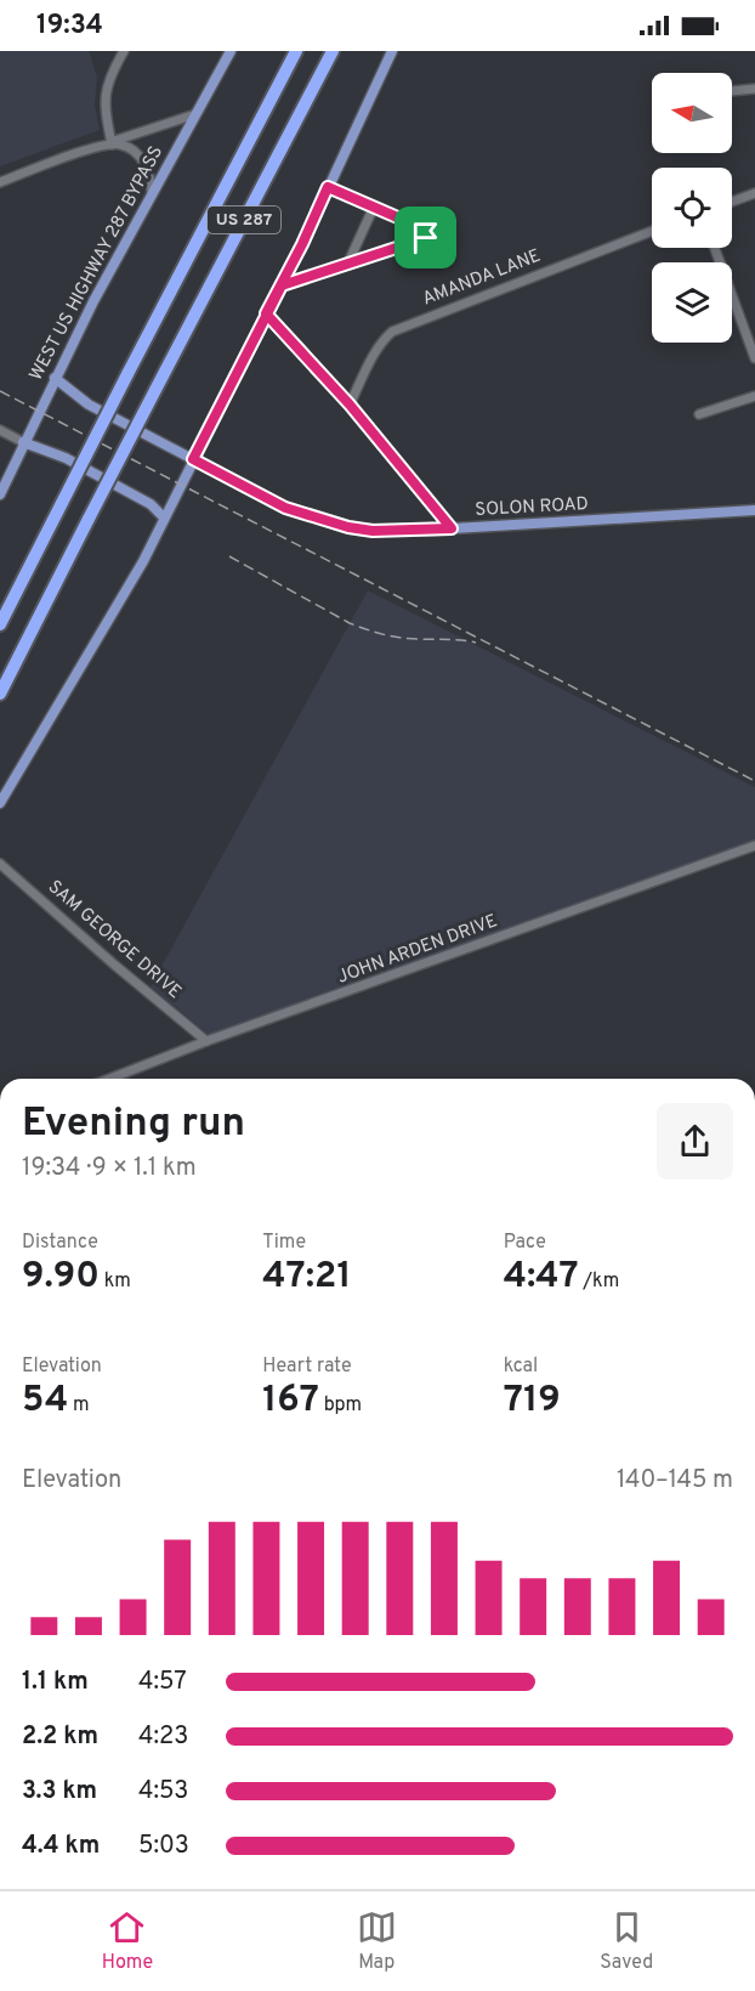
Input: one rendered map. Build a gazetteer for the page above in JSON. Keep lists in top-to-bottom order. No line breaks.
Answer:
{"streets":{"highway":["US 287"],"main road":["WEST US HIGHWAY 287 BYPASS","SOLON ROAD"],"street":["AMANDA LANE","SAM GEORGE DRIVE","JOHN ARDEN DRIVE"]},"crossings":[["WEST US HIGHWAY 287 BYPASS","SOLON ROAD"],["SAM GEORGE DRIVE","JOHN ARDEN DRIVE"]],"north":"left","page":{"status":"19:34","heading":["Evening run","19:34 · 9 × 1.1 km"],"stats":[["Distance","9.90 km"],["Time","47:21"],["Pace","4:47 /km"],["Elevation","54 m"],["Heart rate","167 bpm"],["kcal","719"]],"chart":["Elevation","140–145 m"],"list":[{"name":"1.1 km","note":"4:57"},{"name":"2.2 km","note":"4:23"},{"name":"3.3 km","note":"4:53"},{"name":"4.4 km","note":"5:03"}],"tabs":["Home","Map","Saved"]}}
